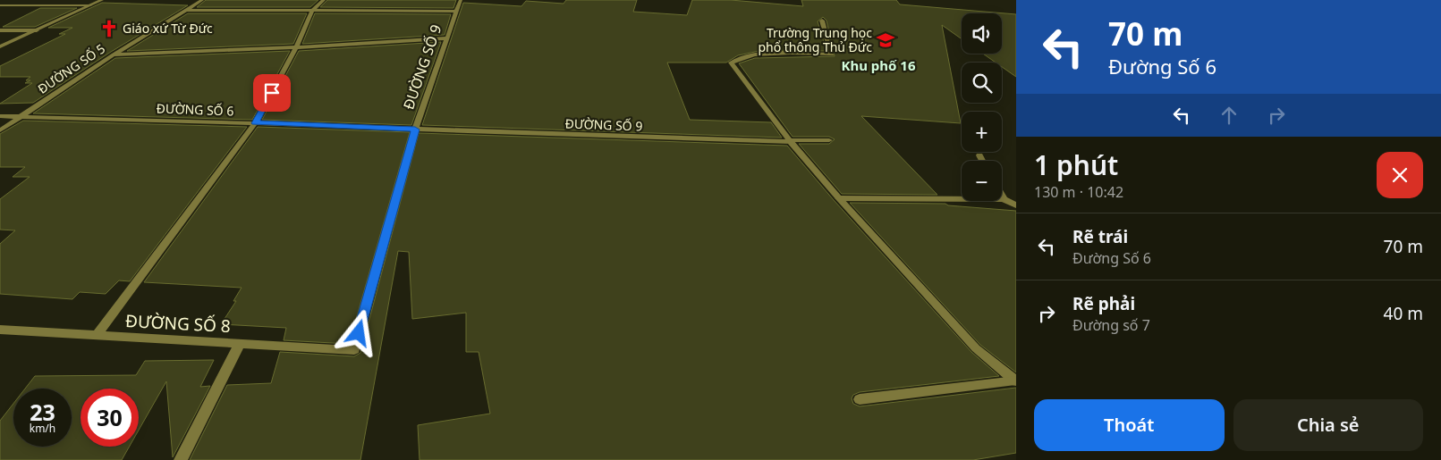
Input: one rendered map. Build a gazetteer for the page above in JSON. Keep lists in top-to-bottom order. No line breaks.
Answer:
{"streets":{"street":["ĐƯỜNG SỐ 9","ĐƯỜNG SỐ 5","ĐƯỜNG SỐ 6","ĐƯỜNG SỐ 8"]},"crossings":[["ĐƯỜNG SỐ 9","ĐƯỜNG SỐ 6"],["ĐƯỜNG SỐ 9","ĐƯỜNG SỐ 8"],["ĐƯỜNG SỐ 5","ĐƯỜNG SỐ 6"]],"districts":["Khu phố 16"],"places":{"church":["Giáo xứ Từ Đức"],"school or university":["Trường Trung học phổ thông Thủ Đức"]},"page":{"turn":["70 m","Đường Số 6"],"map_buttons":["+","−"],"heading":["1 phút","130 m · 10:42"],"list":[{"name":"Rẽ trái","note":"Đường Số 6","value":"70 m"},{"name":"Rẽ phải","note":"Đường số 7","value":"40 m"}],"speed":"23 km/h","limit":"30","buttons":["Thoát","Chia sẻ"]}}
